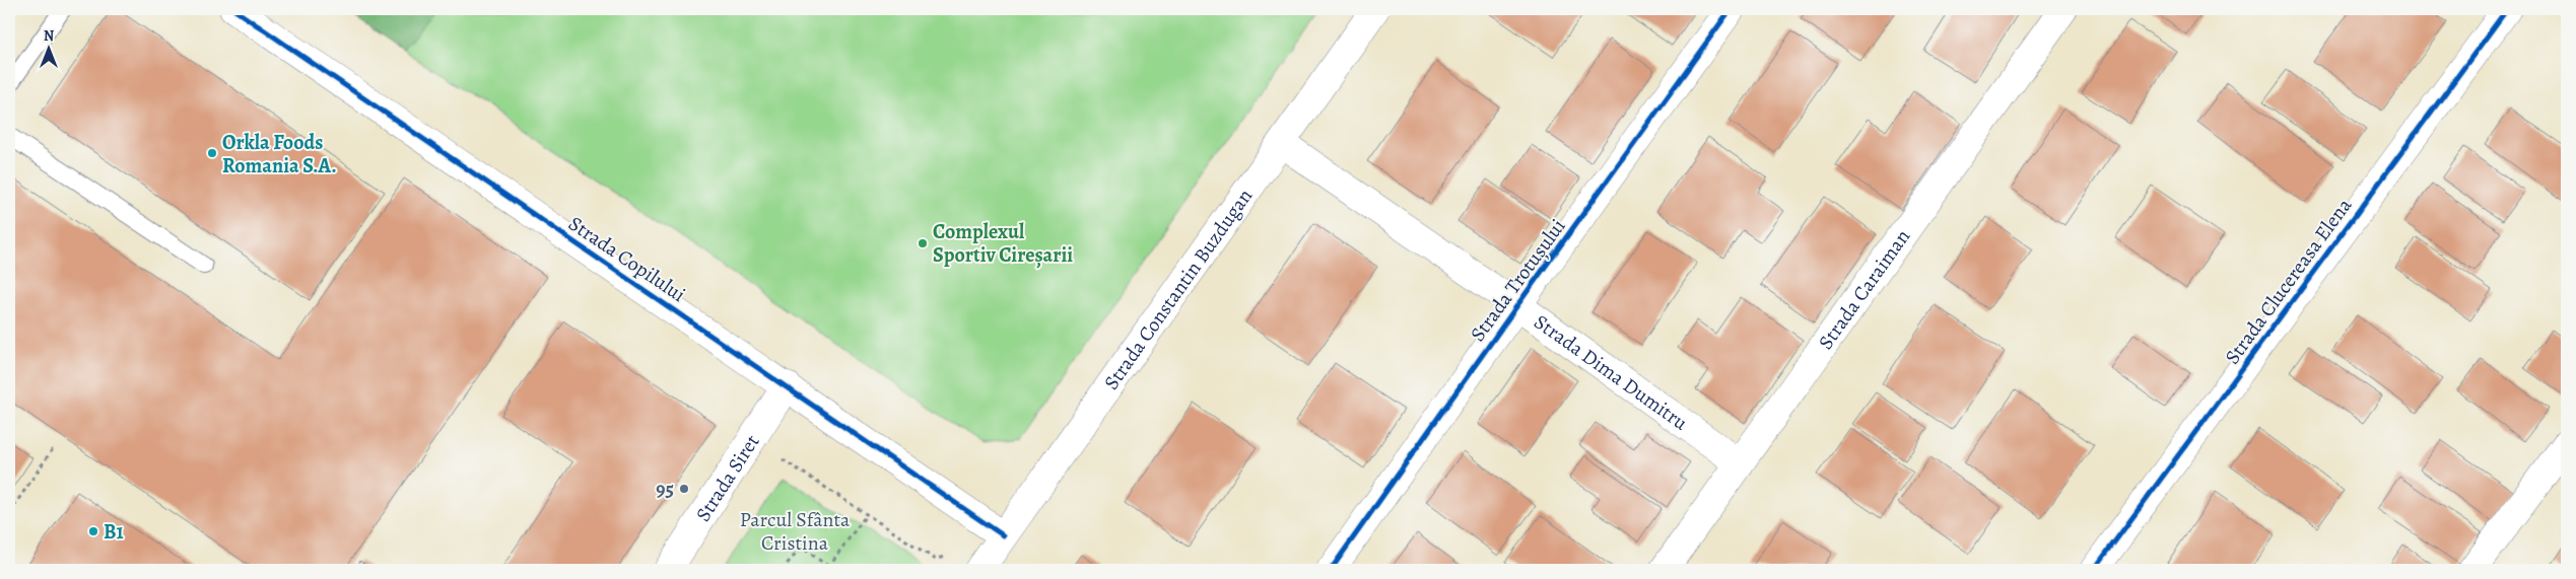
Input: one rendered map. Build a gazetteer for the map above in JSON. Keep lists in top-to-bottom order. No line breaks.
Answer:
{"streets":{"street":["Strada Copilului","Strada Trotușului","Strada Clucereasa Elena","Strada Constantin Buzdugan","Strada Caraiman","Strada Dima Dumitru","Strada Siret"]},"crossings":[["Strada Copilului","Strada Constantin Buzdugan"],["Strada Copilului","Strada Siret"],["Strada Trotușului","Strada Dima Dumitru"],["Strada Constantin Buzdugan","Strada Dima Dumitru"],["Strada Caraiman","Strada Dima Dumitru"]],"parks":["Parcul Sfânta Cristina"],"places":["Orkla Foods Romania S.A.","Complexul Sportiv Cireșarii","95","B1"],"north":"top"}
